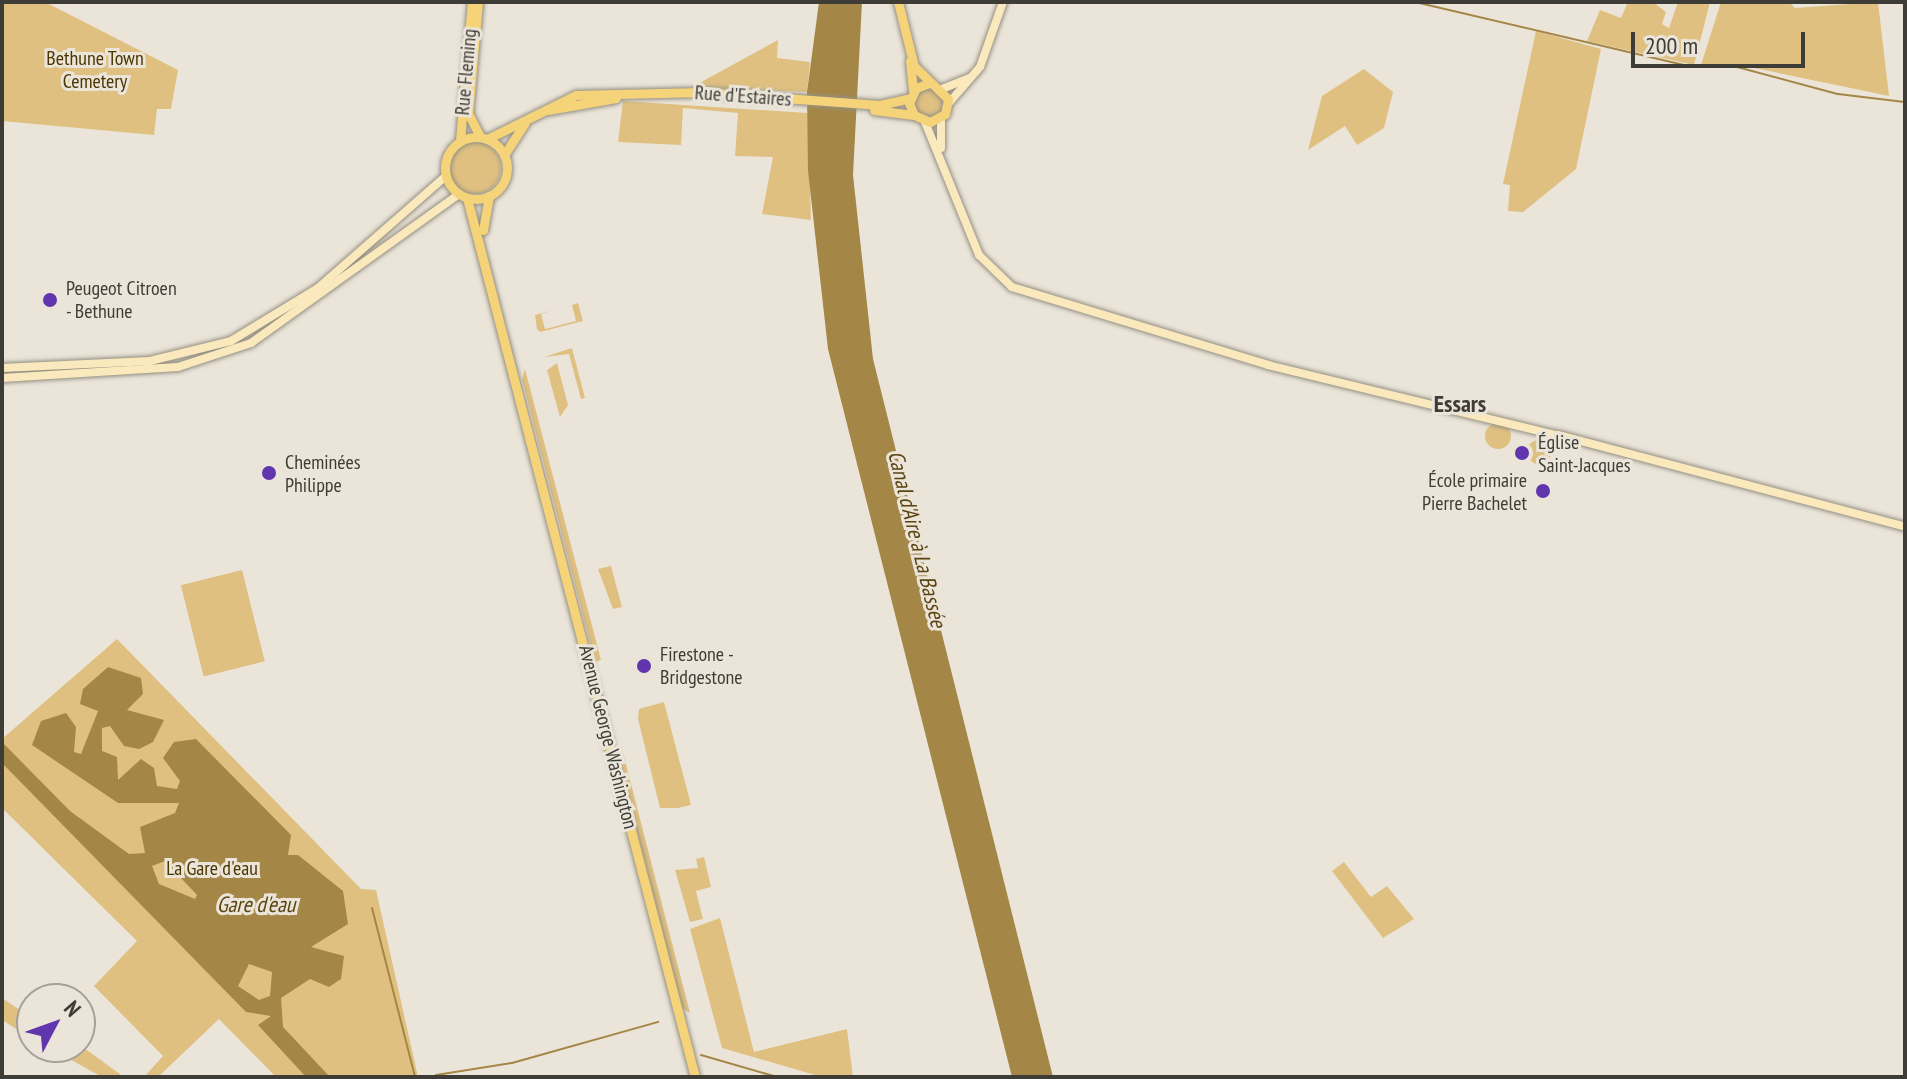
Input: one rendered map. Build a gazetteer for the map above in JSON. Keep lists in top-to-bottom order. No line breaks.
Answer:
{"streets":{"main road":["Rue Fleming","Rue d'Estaires","Avenue George Washington"]},"crossings":[["Rue Fleming","Rue d'Estaires"],["Rue Fleming","Avenue George Washington"],["Rue d'Estaires","Avenue George Washington"]],"districts":["Essars"],"water":["Canal d'Aire à La Bassée","Gare d'eau"],"parks":["Bethune Town Cemetery","La Gare d'eau"],"places":["Peugeot Citroen - Bethune","Église Saint-Jacques","Cheminées Philippe","École primaire Pierre Bachelet","Firestone - Bridgestone"],"scale_bar":"200 m","north":"top right"}
